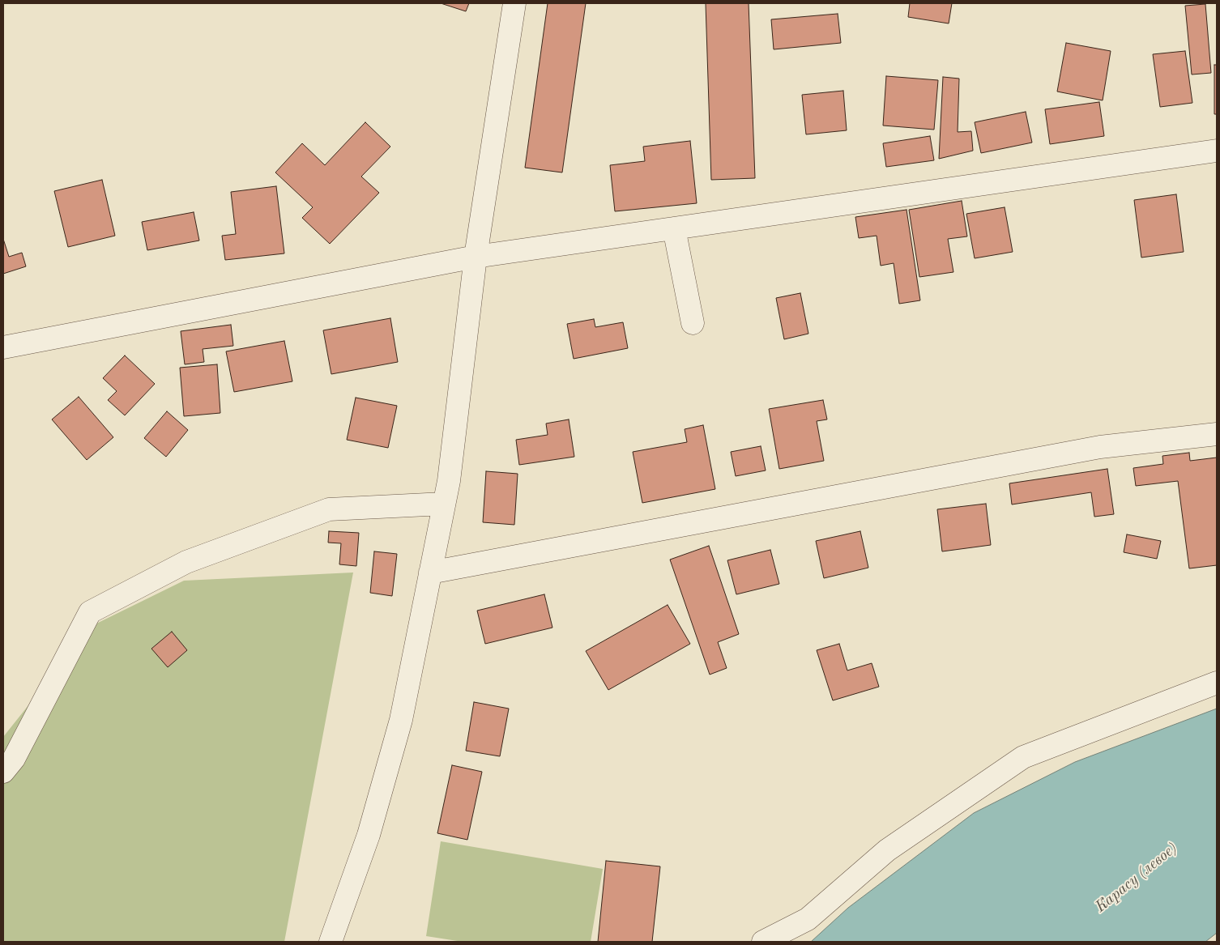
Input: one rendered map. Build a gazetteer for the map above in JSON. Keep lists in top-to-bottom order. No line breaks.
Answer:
{"water":["Карасу (левое)"]}
